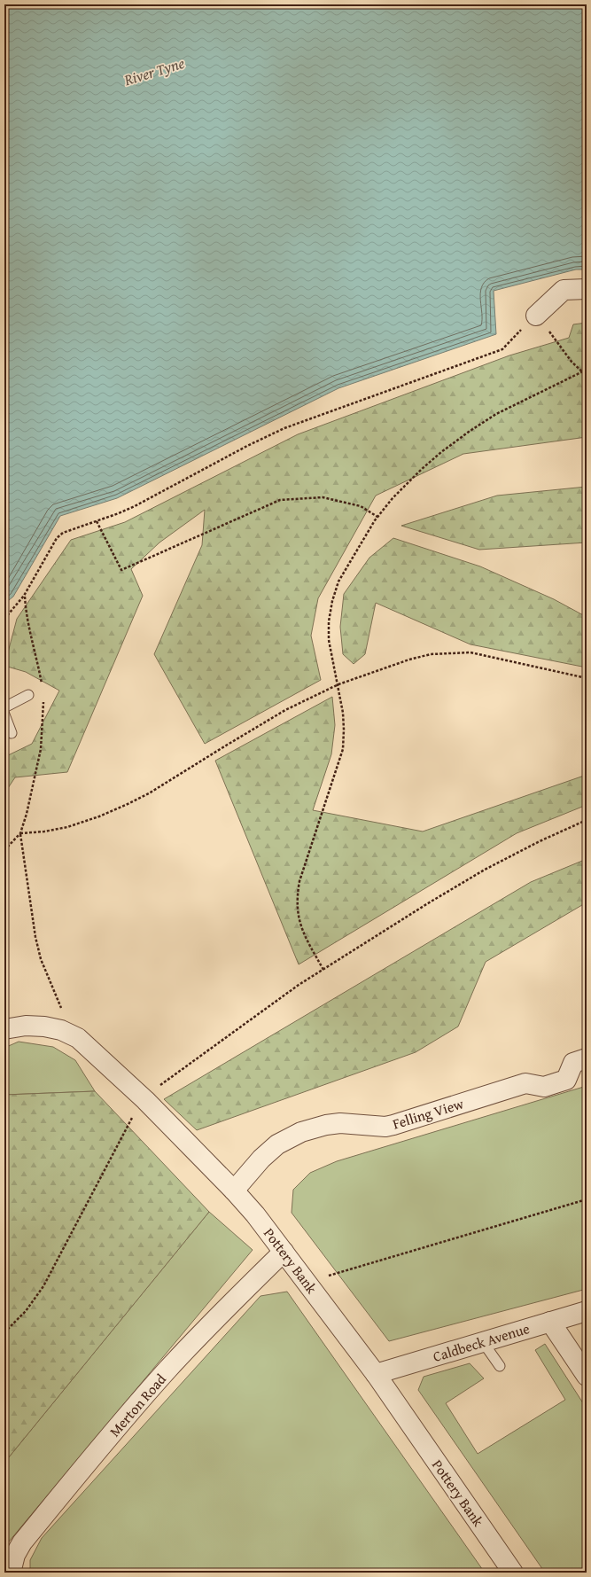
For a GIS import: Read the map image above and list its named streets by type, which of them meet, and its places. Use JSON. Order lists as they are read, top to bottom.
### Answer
{
  "streets": {
    "street": [
      "Felling View",
      "Pottery Bank",
      "Caldbeck Avenue",
      "Merton Road"
    ]
  },
  "crossings": [
    ["Felling View", "Pottery Bank"],
    ["Pottery Bank", "Caldbeck Avenue"],
    ["Pottery Bank", "Merton Road"]
  ],
  "water": ["River Tyne"]
}
